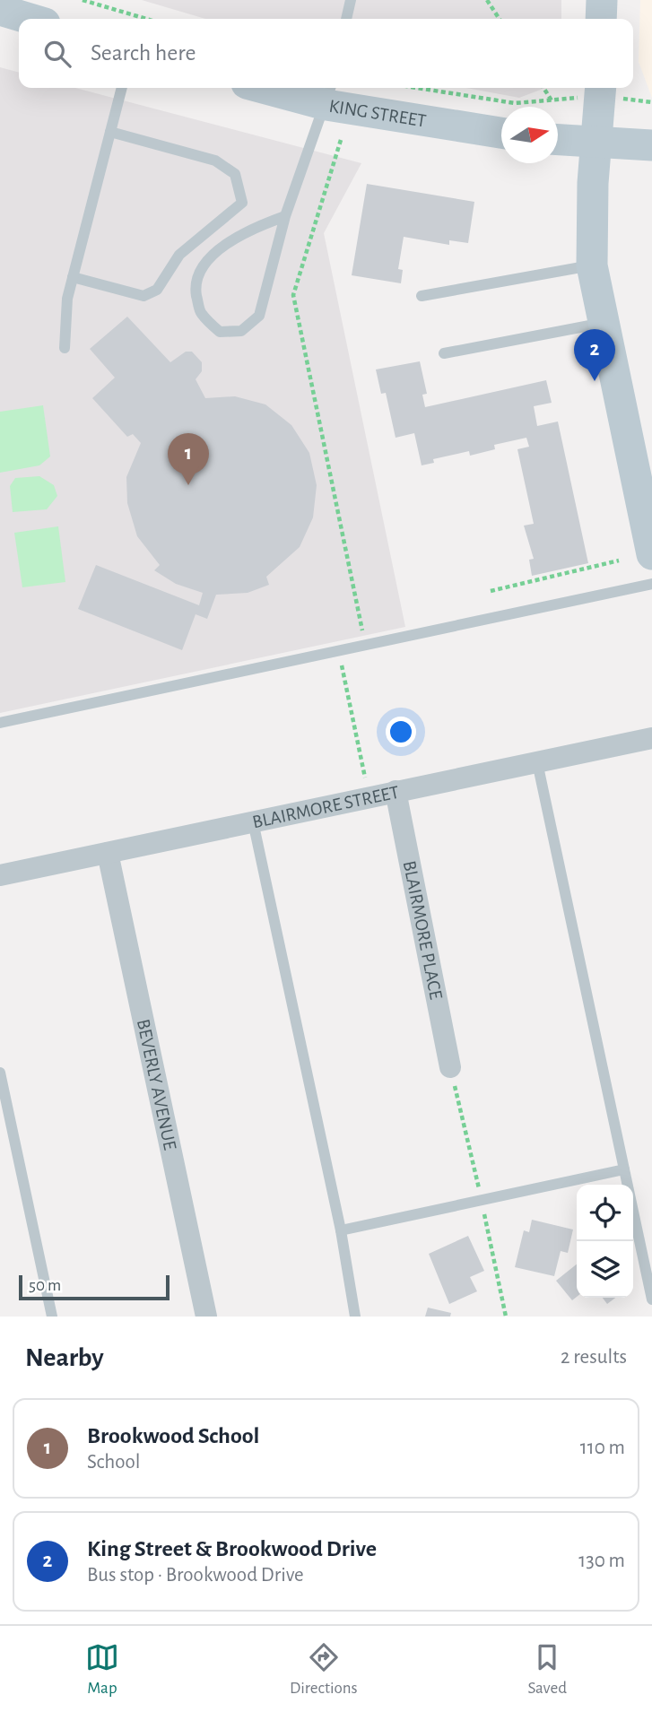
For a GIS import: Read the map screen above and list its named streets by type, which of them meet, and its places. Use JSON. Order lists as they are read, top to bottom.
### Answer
{
  "streets": {
    "street": [
      "KING STREET",
      "BLAIRMORE STREET",
      "BLAIRMORE PLACE",
      "BEVERLY AVENUE"
    ]
  },
  "crossings": [
    ["BLAIRMORE STREET", "BLAIRMORE PLACE"],
    ["BLAIRMORE STREET", "BEVERLY AVENUE"]
  ],
  "scale_bar": "50 m",
  "north": "right",
  "page": {
    "search": "Search here",
    "pins": ["2", "1"],
    "scale": "50 m",
    "heading": ["Nearby", "2 results"],
    "list": [
      {
        "mark": "1",
        "name": "Brookwood School",
        "note": "School",
        "value": "110 m"
      },
      {
        "mark": "2",
        "name": "King Street & Brookwood Drive",
        "note": "Bus stop · Brookwood Drive",
        "value": "130 m"
      }
    ],
    "nav": ["Map", "Directions", "Saved"]
  }
}
